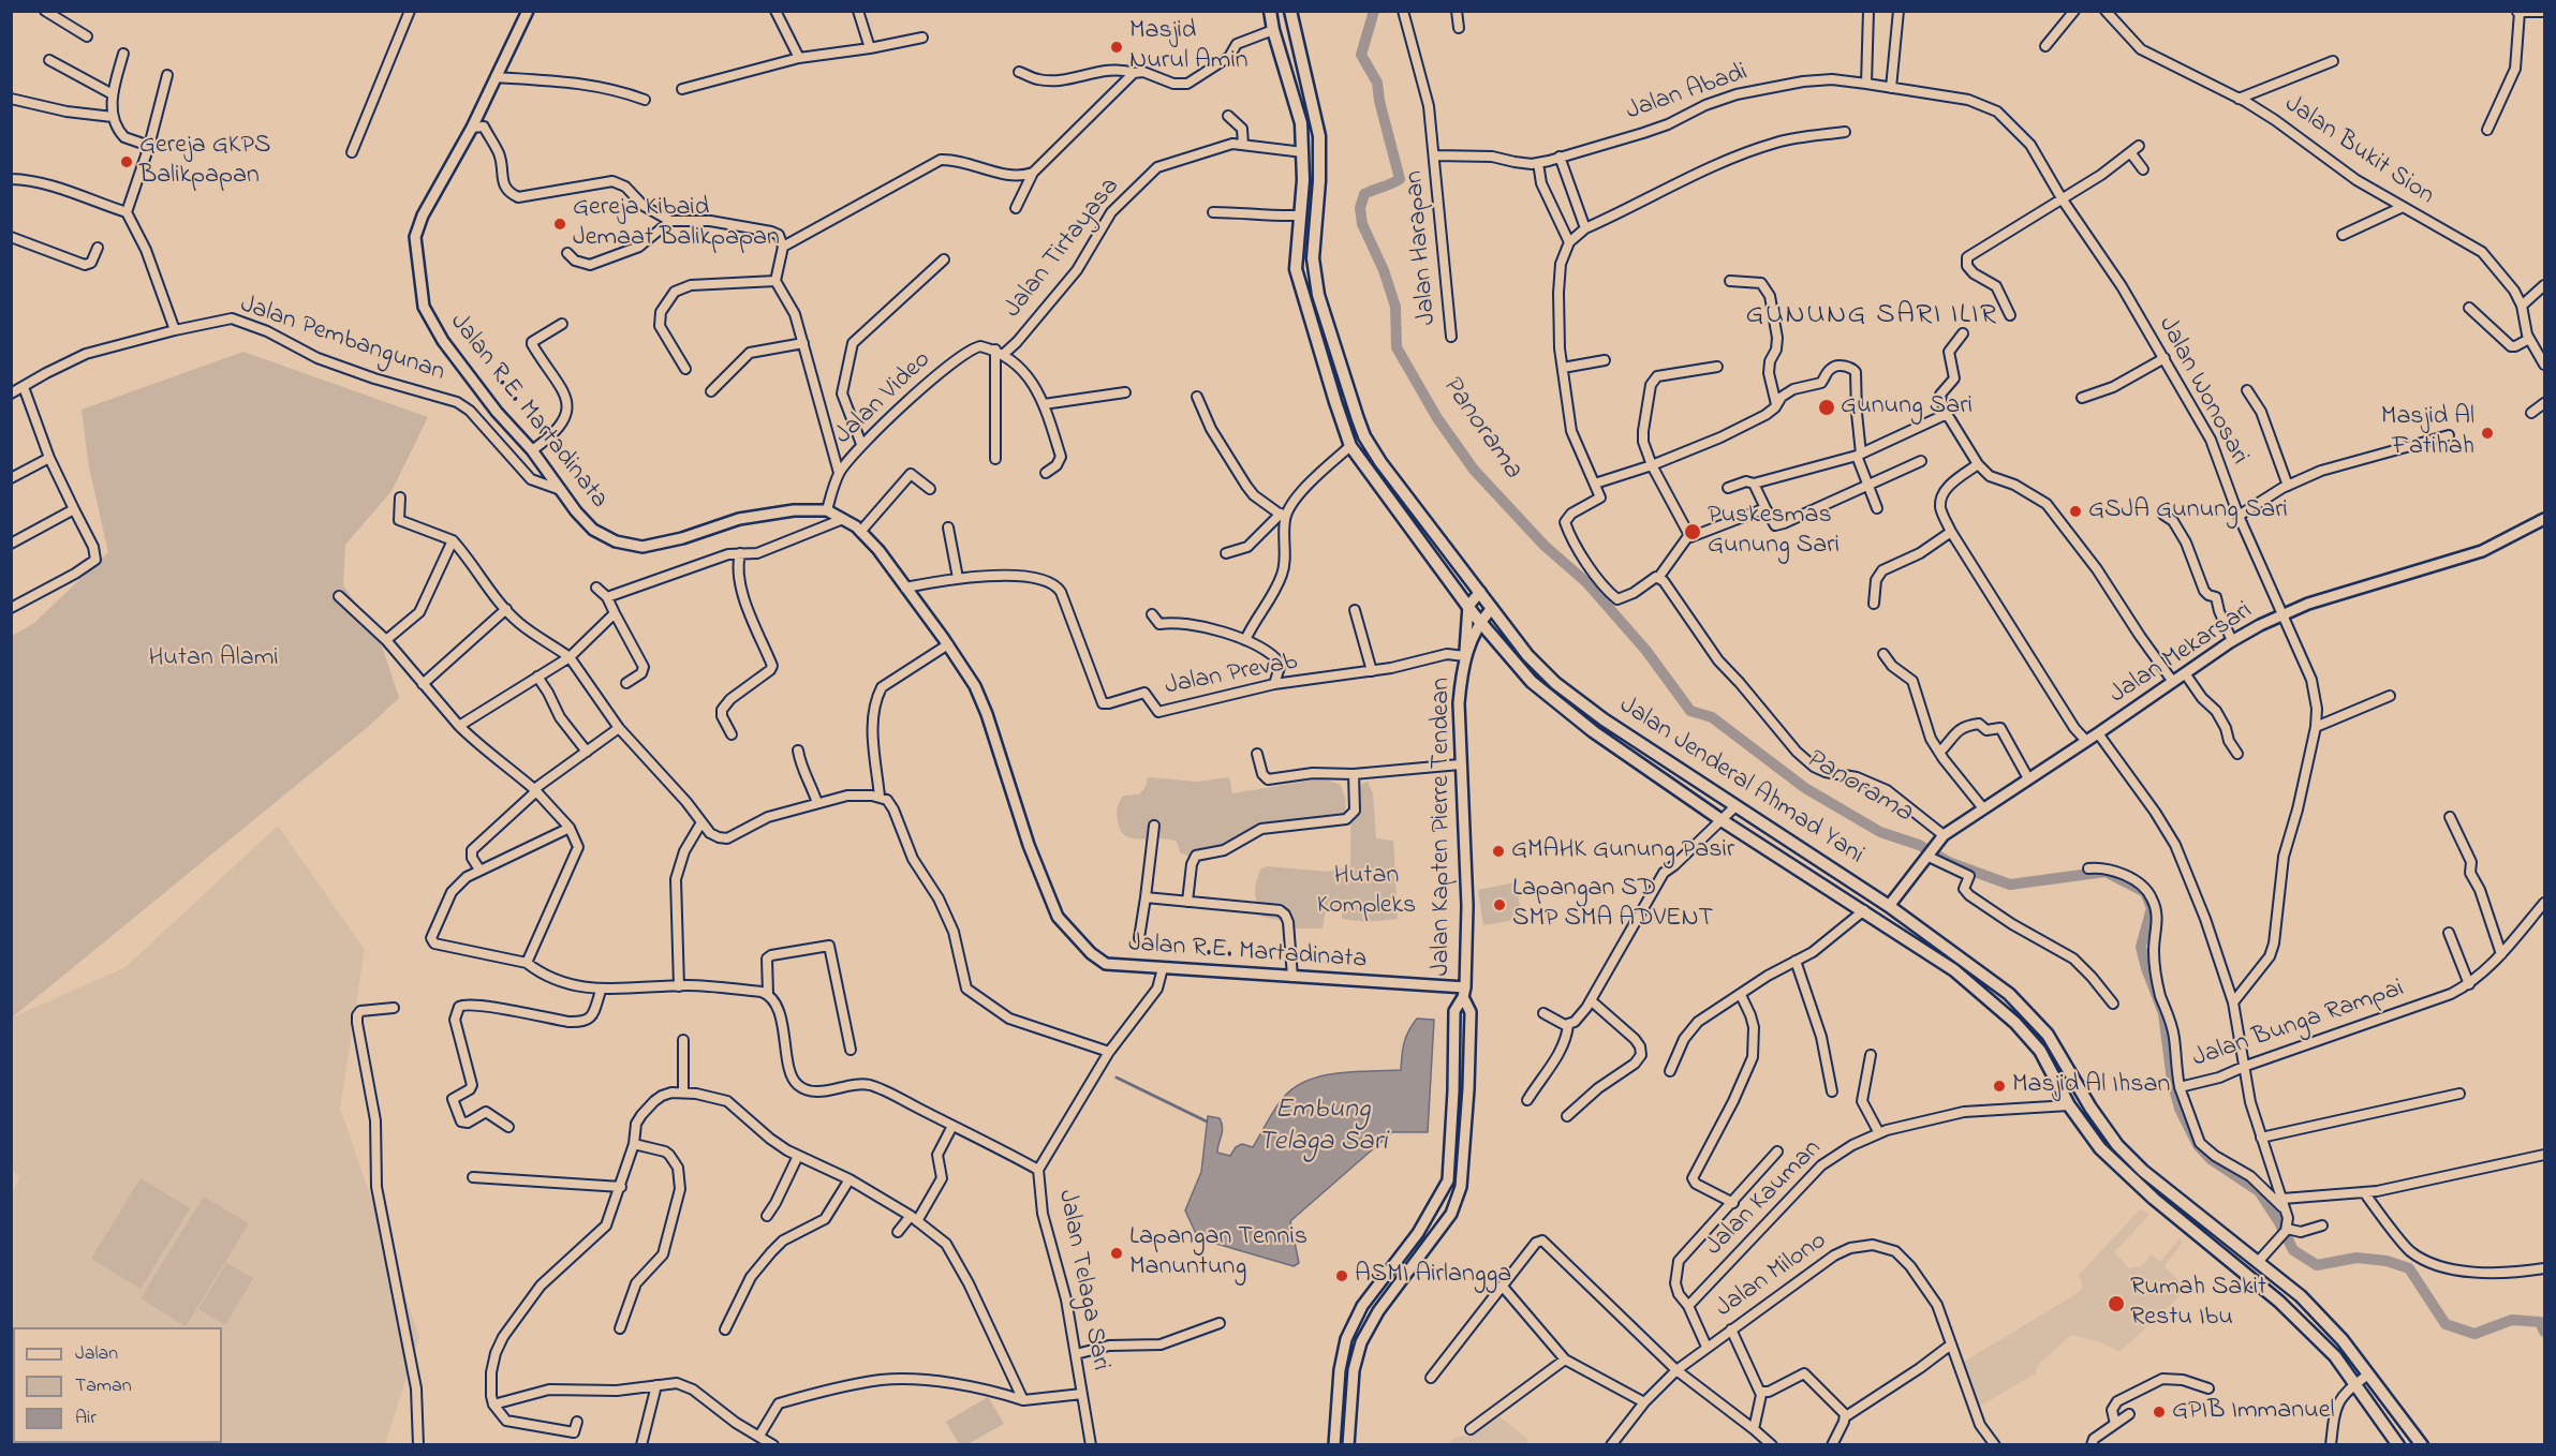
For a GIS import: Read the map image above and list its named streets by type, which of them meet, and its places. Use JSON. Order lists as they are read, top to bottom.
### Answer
{
  "streets": {
    "main road": ["Jalan Jenderal Ahmad Yani"],
    "street": [
      "Jalan Abadi",
      "Jalan Bukit Sion",
      "Jalan Harapan",
      "Jalan Tirtayasa",
      "Jalan Pembangunan",
      "Jalan Wonosari",
      "Jalan Video",
      "Jalan R.E. Martadinata",
      "Jalan Mekarsari",
      "Jalan Prevab",
      "Jalan Kapten Pierre Tendean",
      "Jalan Bunga Rampai",
      "Jalan Kauman",
      "Jalan Milono",
      "Jalan Telaga Sari"
    ]
  },
  "crossings": [
    ["Jalan Abadi", "Jalan Harapan"],
    ["Jalan Abadi", "Jalan Wonosari"],
    ["Jalan Tirtayasa", "Jalan Video"],
    ["Jalan Tirtayasa", "Jalan Jenderal Ahmad Yani"],
    ["Jalan Pembangunan", "Jalan R.E. Martadinata"],
    ["Jalan Wonosari", "Jalan Mekarsari"],
    ["Jalan Video", "Jalan R.E. Martadinata"],
    ["Jalan R.E. Martadinata", "Jalan Prevab"],
    ["Jalan R.E. Martadinata", "Jalan Kapten Pierre Tendean"],
    ["Jalan R.E. Martadinata", "Jalan Telaga Sari"],
    ["Jalan Mekarsari", "Jalan Jenderal Ahmad Yani"],
    ["Jalan Prevab", "Jalan Kapten Pierre Tendean"],
    ["Jalan Jenderal Ahmad Yani", "Jalan Kapten Pierre Tendean"],
    ["Jalan Jenderal Ahmad Yani", "Jalan Kauman"]
  ],
  "districts": ["GUNUNG SARI ILIR"],
  "water": ["Panorama", "Embung Telaga Sari"],
  "parks": ["Hutan Alami", "Hutan Kompleks"],
  "places": [
    "Masjid Nurul Amin",
    "Gereja GKPS Balikpapan",
    "Gereja Kibaid Jemaat Balikpapan",
    "Gunung Sari",
    "Masjid Al Fatihah",
    "GSJA Gunung Sari",
    "Puskesmas Gunung Sari",
    "GMAHK Gunung Pasir",
    "Lapangan SD SMP SMA ADVENT",
    "Masjid Al Ihsan",
    "Lapangan Tennis Manuntung",
    "ASMI Airlangga",
    "Rumah Sakit Restu Ibu",
    "GPIB Immanuel"
  ],
  "legend": ["Jalan", "Taman", "Air"]
}
